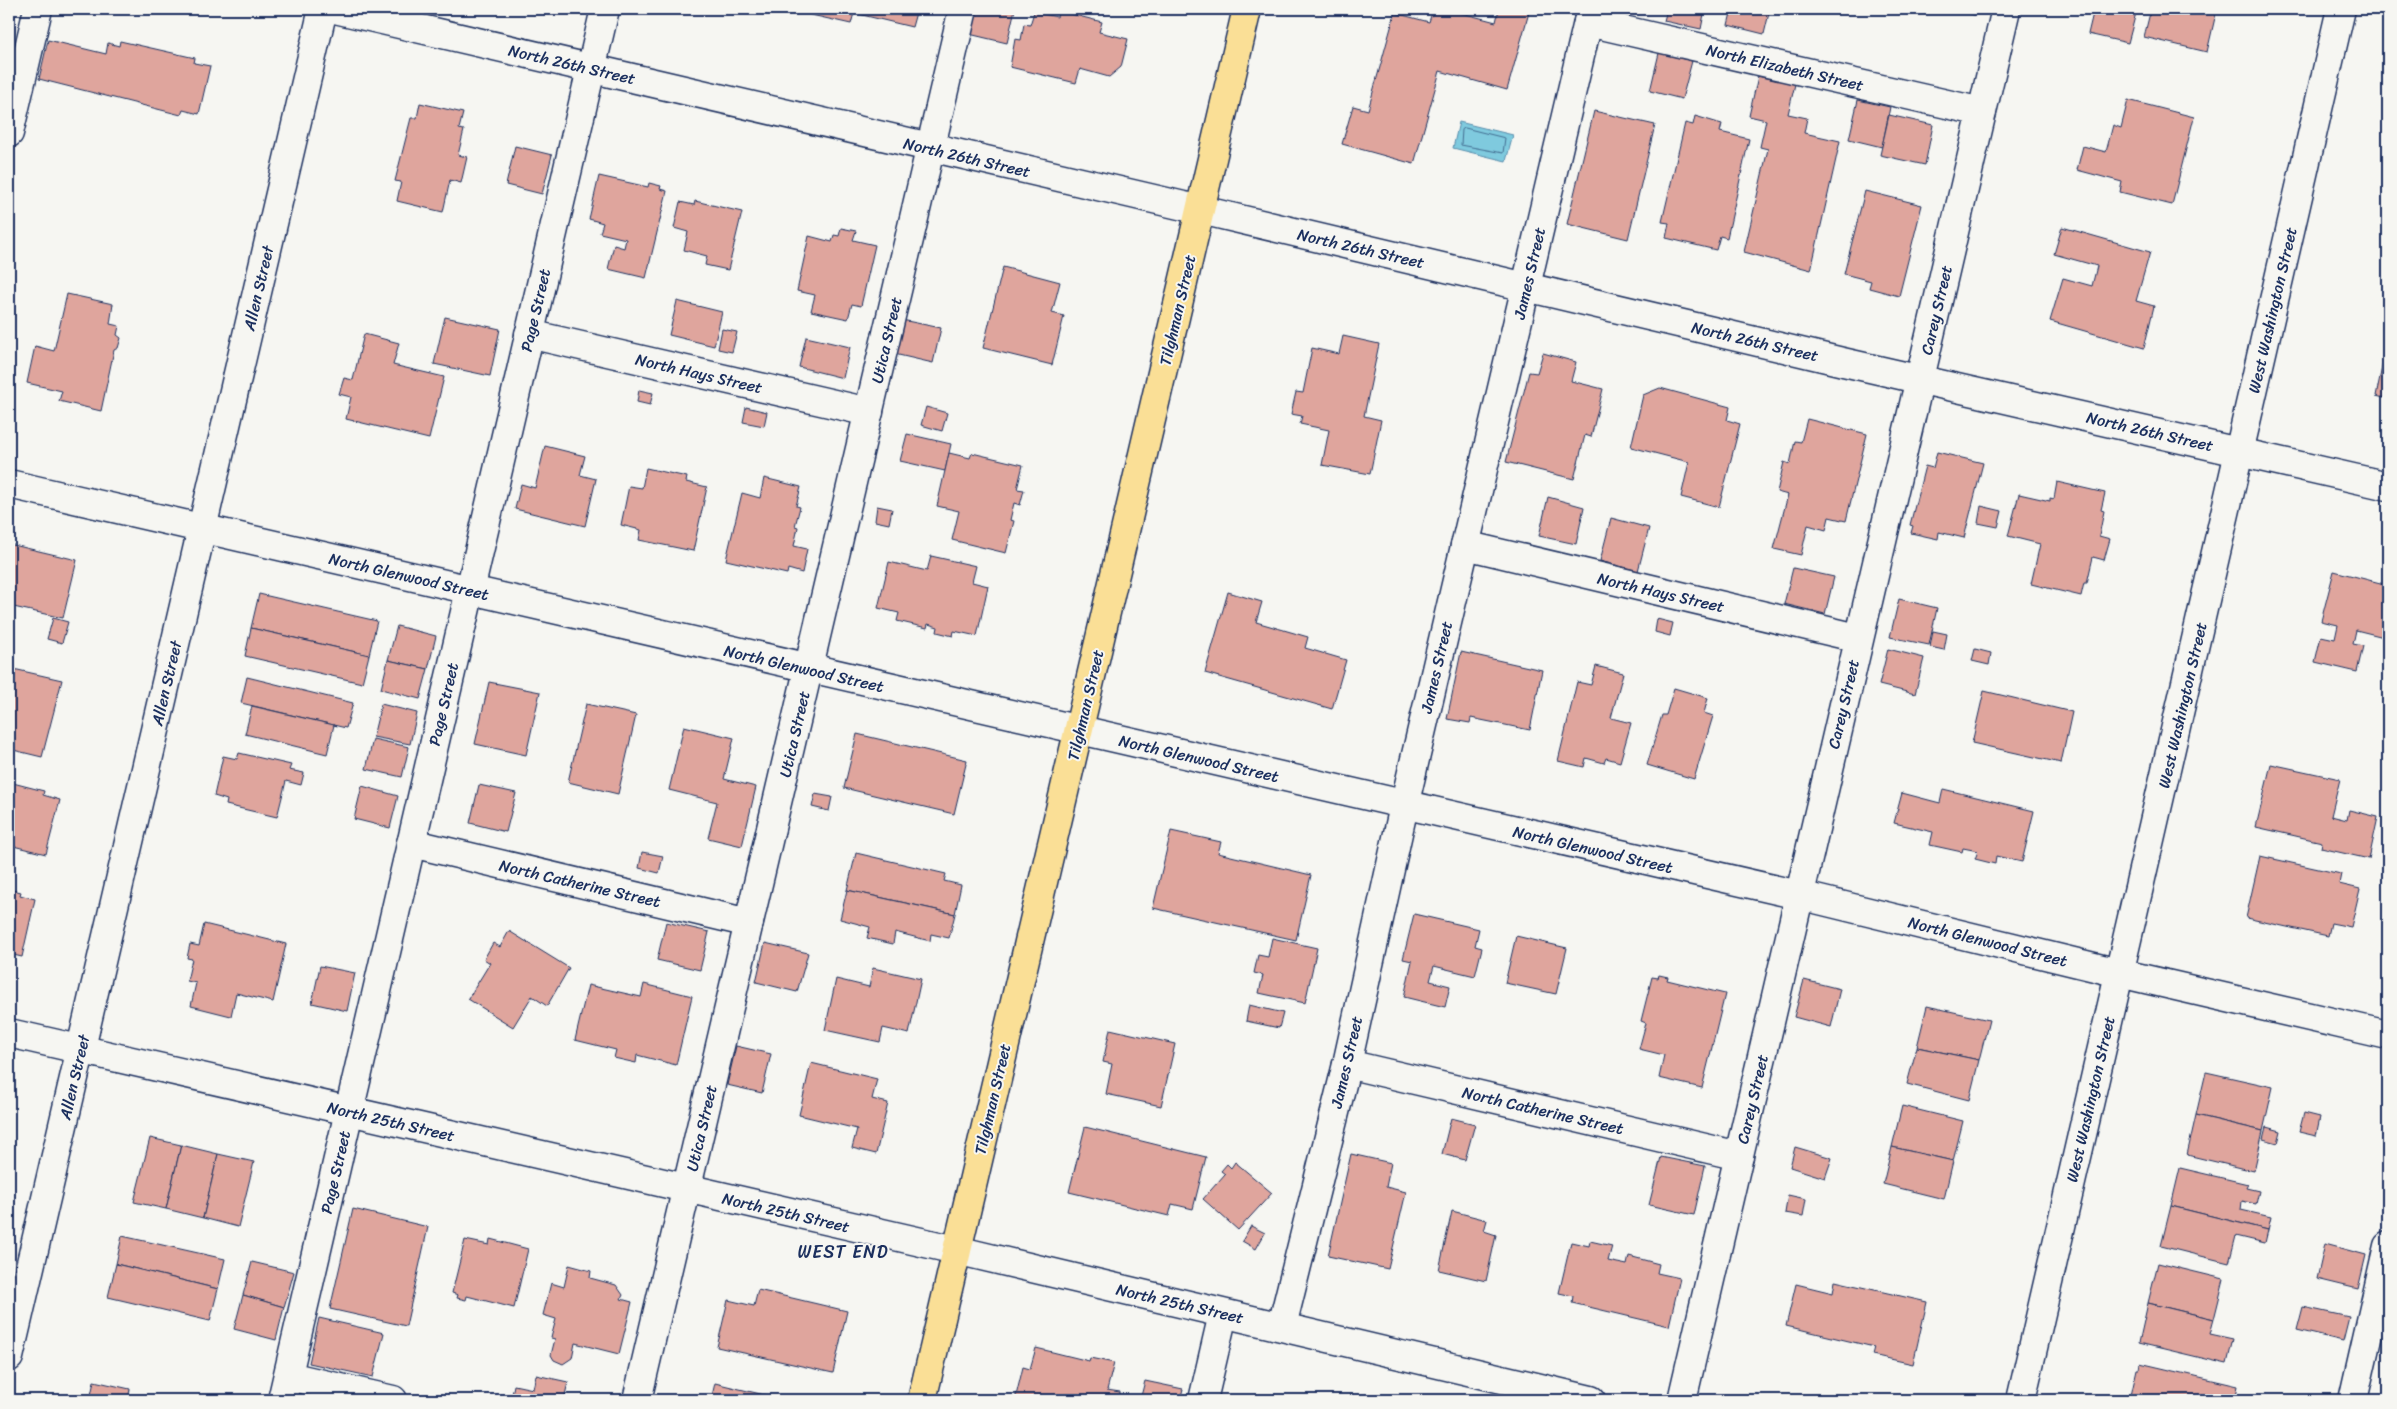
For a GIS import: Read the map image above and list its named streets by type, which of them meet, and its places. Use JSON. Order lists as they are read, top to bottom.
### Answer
{
  "streets": {
    "main road": ["Tilghman Street"],
    "street": [
      "North 26th Street",
      "North Elizabeth Street",
      "James Street",
      "Allen Street",
      "Page Street",
      "Carey Street",
      "West Washington Street",
      "Utica Street",
      "North Hays Street",
      "North Glenwood Street",
      "North Catherine Street",
      "North 25th Street"
    ]
  },
  "crossings": [
    ["North 26th Street", "James Street"],
    ["North 26th Street", "Page Street"],
    ["North 26th Street", "Tilghman Street"],
    ["North 26th Street", "Carey Street"],
    ["North 26th Street", "West Washington Street"],
    ["North 26th Street", "Utica Street"],
    ["North Elizabeth Street", "James Street"],
    ["North Elizabeth Street", "Carey Street"],
    ["James Street", "North Hays Street"],
    ["James Street", "North Glenwood Street"],
    ["James Street", "North Catherine Street"],
    ["James Street", "North 25th Street"],
    ["Allen Street", "North Glenwood Street"],
    ["Allen Street", "North 25th Street"],
    ["Page Street", "North Hays Street"],
    ["Page Street", "North Glenwood Street"],
    ["Page Street", "North Catherine Street"],
    ["Page Street", "North 25th Street"],
    ["Tilghman Street", "North Glenwood Street"],
    ["Tilghman Street", "North 25th Street"],
    ["Carey Street", "North Hays Street"],
    ["Carey Street", "North Glenwood Street"],
    ["Carey Street", "North Catherine Street"],
    ["West Washington Street", "North Glenwood Street"],
    ["Utica Street", "North Hays Street"],
    ["Utica Street", "North Glenwood Street"],
    ["Utica Street", "North Catherine Street"],
    ["Utica Street", "North 25th Street"]
  ],
  "districts": ["WEST END"]
}
